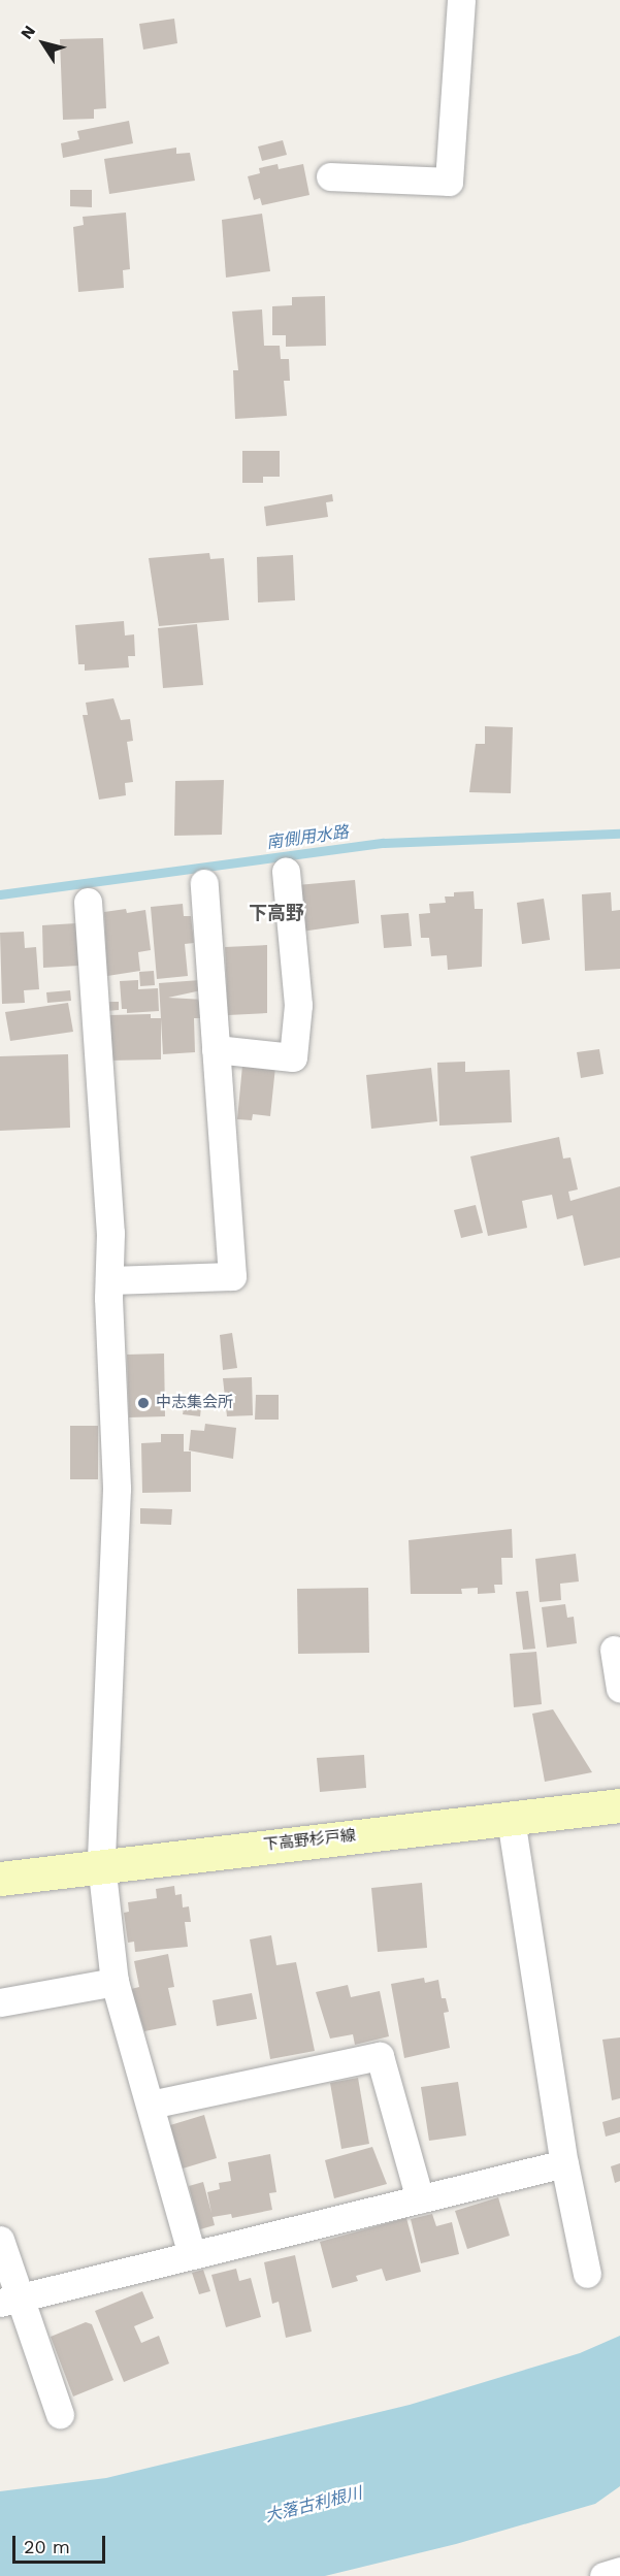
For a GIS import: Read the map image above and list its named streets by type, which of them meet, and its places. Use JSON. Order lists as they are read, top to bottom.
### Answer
{
  "streets": {
    "main road": ["下高野杉戸線"]
  },
  "districts": ["下高野"],
  "water": ["南側用水路", "大落古利根川"],
  "places": ["中志集会所"],
  "scale_bar": "20 m",
  "north": "top left"
}
